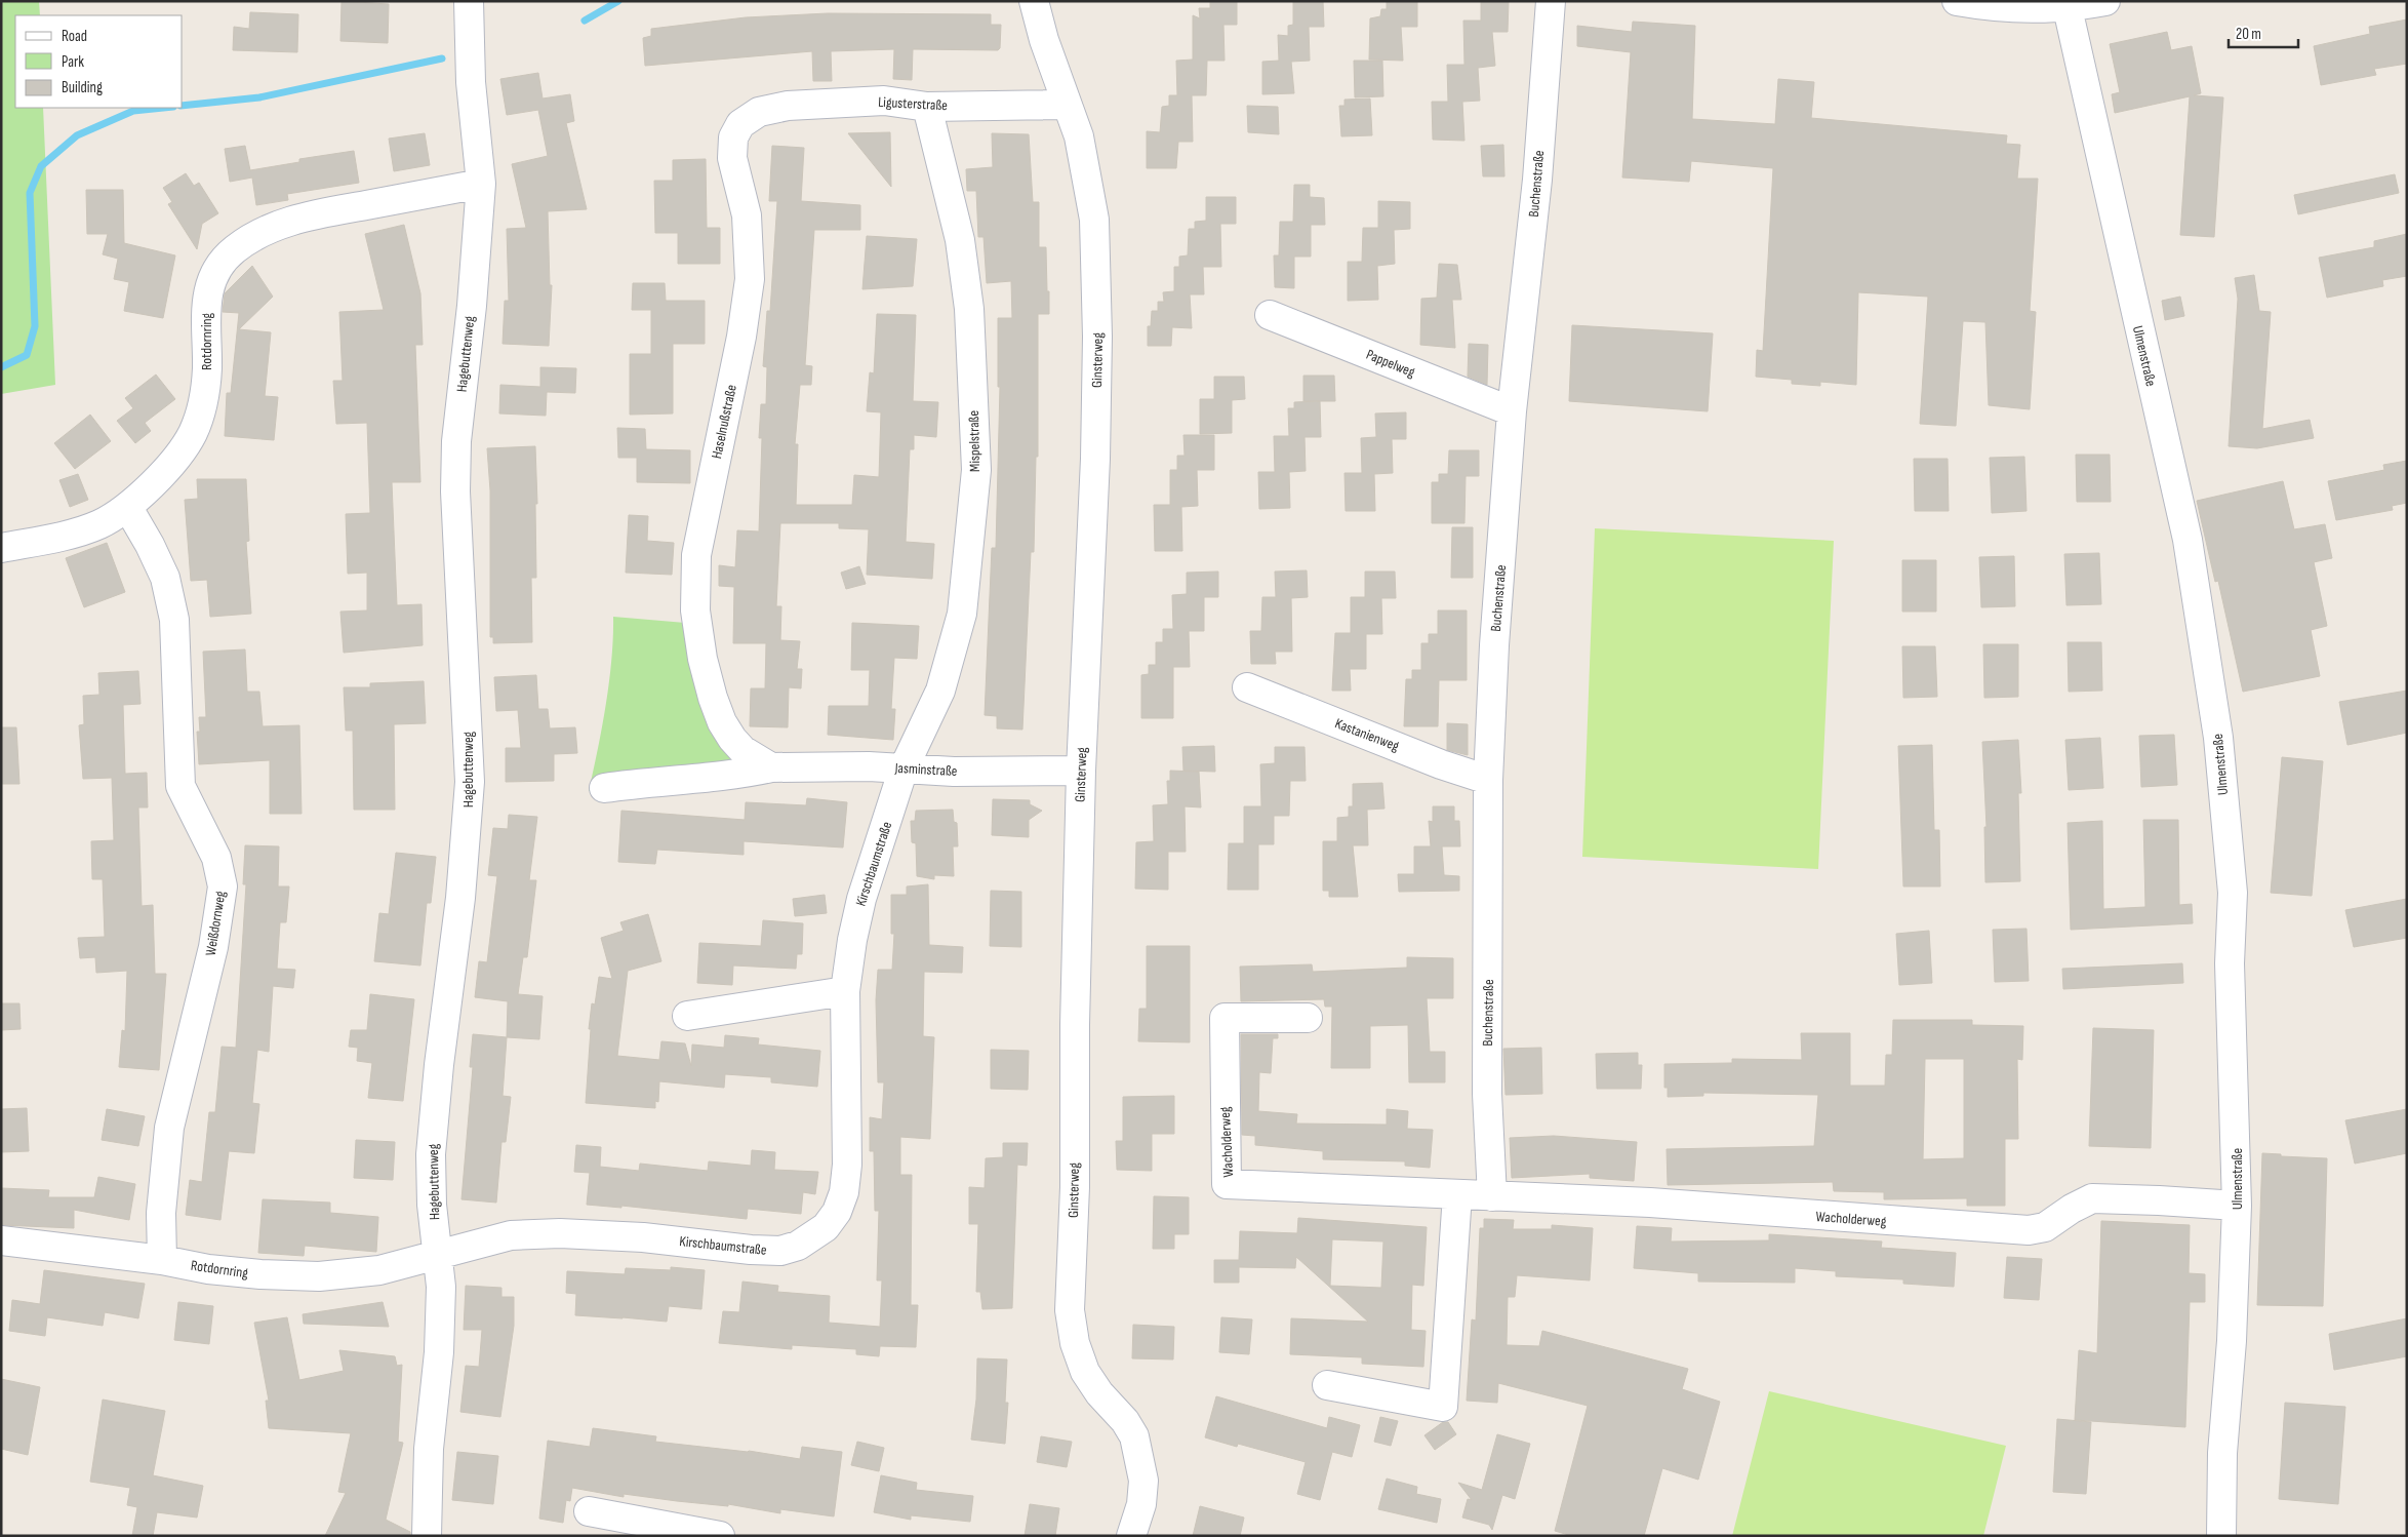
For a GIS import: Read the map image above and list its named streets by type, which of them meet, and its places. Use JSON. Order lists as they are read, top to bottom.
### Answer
{
  "streets": {
    "street": [
      "Ligusterstraße",
      "Buchenstraße",
      "Rotdornring",
      "Hagebuttenweg",
      "Ulmenstraße",
      "Ginsterweg",
      "Pappelweg",
      "Haselnußstraße",
      "Mispelstraße",
      "Kastanienweg",
      "Jasminstraße",
      "Kirschbaumstraße",
      "Weißdornweg",
      "Wacholderweg"
    ]
  },
  "crossings": [
    ["Ligusterstraße", "Ginsterweg"],
    ["Ligusterstraße", "Haselnußstraße"],
    ["Ligusterstraße", "Mispelstraße"],
    ["Buchenstraße", "Pappelweg"],
    ["Buchenstraße", "Kastanienweg"],
    ["Buchenstraße", "Wacholderweg"],
    ["Rotdornring", "Hagebuttenweg"],
    ["Rotdornring", "Kirschbaumstraße"],
    ["Rotdornring", "Weißdornweg"],
    ["Hagebuttenweg", "Kirschbaumstraße"],
    ["Ulmenstraße", "Wacholderweg"],
    ["Ginsterweg", "Jasminstraße"],
    ["Haselnußstraße", "Jasminstraße"],
    ["Mispelstraße", "Jasminstraße"],
    ["Mispelstraße", "Kirschbaumstraße"],
    ["Jasminstraße", "Kirschbaumstraße"]
  ],
  "legend": ["Road", "Park", "Building"],
  "scale_bar": "20 m"
}
